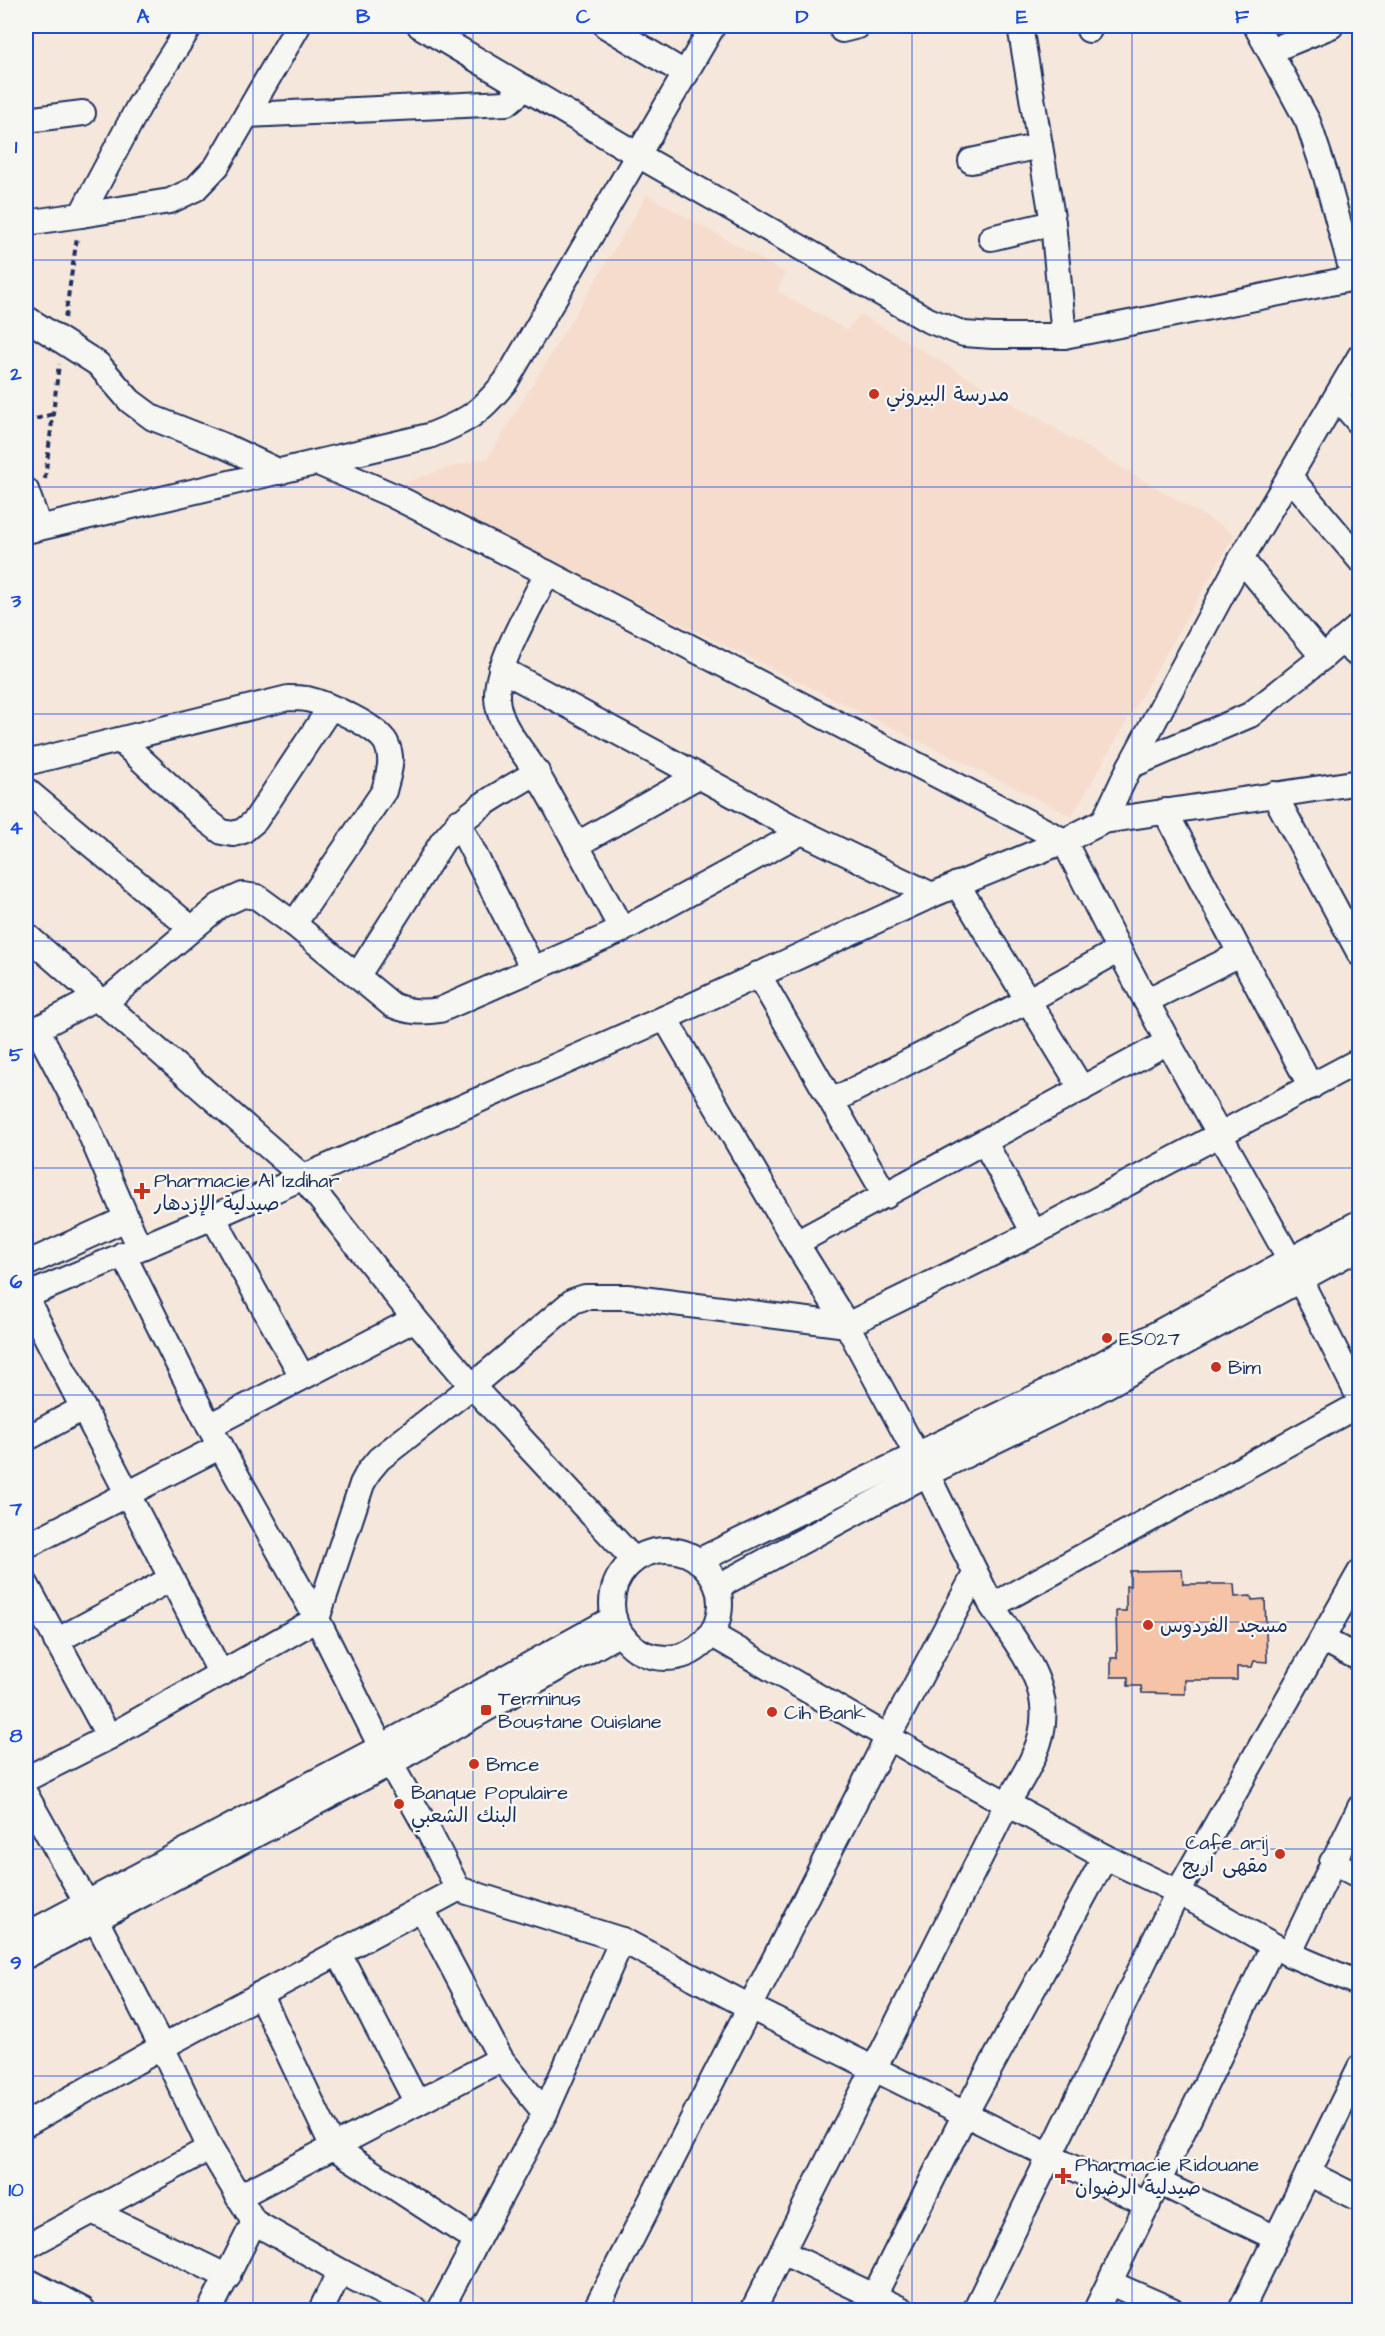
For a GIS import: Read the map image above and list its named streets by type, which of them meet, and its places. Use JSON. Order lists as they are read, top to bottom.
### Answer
{
  "places": {
    "other": [
      "مدرسة البيروني",
      "ES027",
      "Bim",
      "مسجد الفردوس",
      "Cih Bank",
      "Bmce",
      "Banque Populaire البنك الشعبي",
      "Cafe arij مقهى اريج"
    ],
    "health": ["Pharmacie Al Izdihar صيدلية الإزدهار", "Pharmacie Ridouane صيدلية الرضوان"],
    "transit": ["Terminus Boustane Ouislane"]
  },
  "grid": {
    "columns": [
      "A",
      "B",
      "C",
      "D",
      "E",
      "F"
    ],
    "rows": [
      "1",
      "2",
      "3",
      "4",
      "5",
      "6",
      "7",
      "8",
      "9",
      "10"
    ]
  }
}
